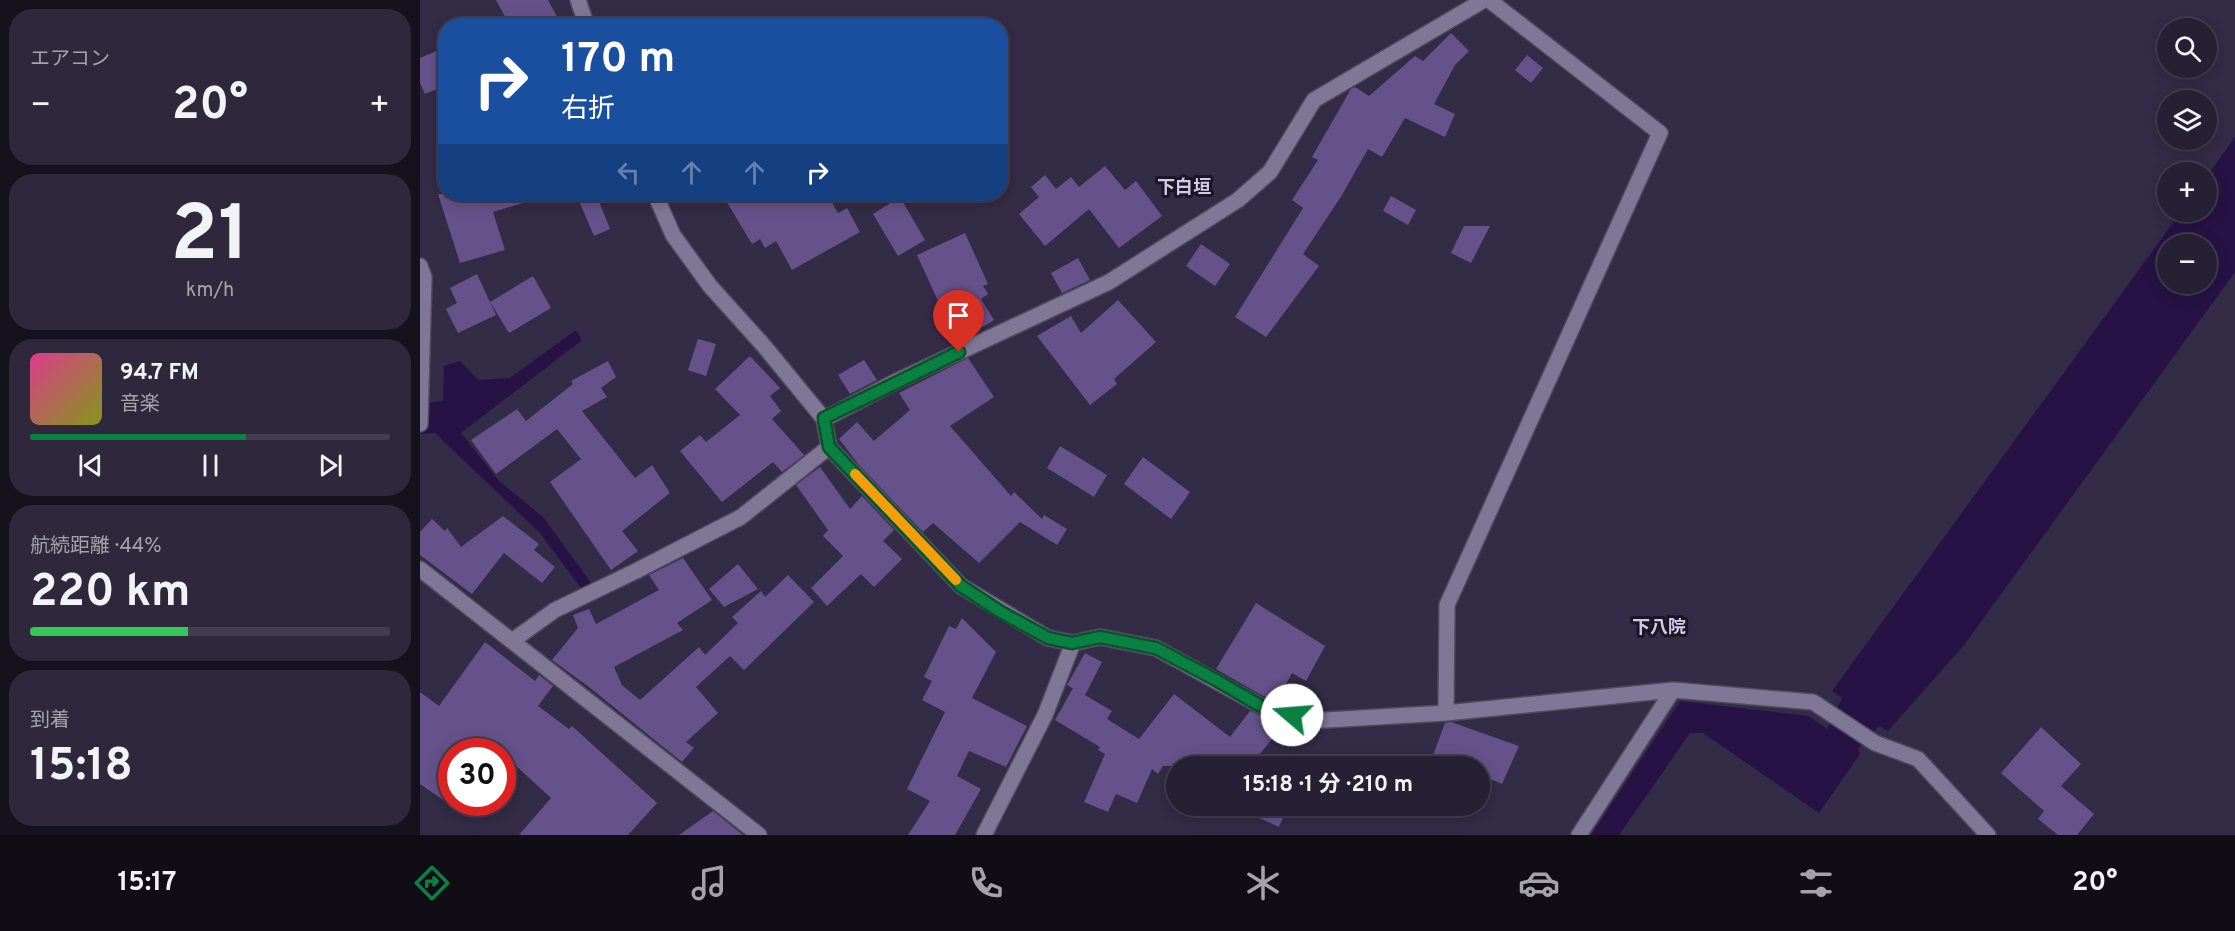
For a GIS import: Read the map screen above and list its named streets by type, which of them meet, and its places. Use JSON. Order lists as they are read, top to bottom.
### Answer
{
  "districts": ["下白垣", "下八院"],
  "page": {
    "tile": [
      "エアコン",
      ["21", "km/h"],
      ["航続距離 · 44%", "220 km"],
      ["到着", "15:18"]
    ],
    "map_buttons": ["+", "−"],
    "turn": ["170 m", "右折"],
    "heat": ["−", "20°", "+"],
    "song": ["94.7 FM", "音楽"],
    "limit": "30",
    "trip": "15:18 · 1 分 · 210 m",
    "tabs": ["15:17", "20°"]
  }
}
